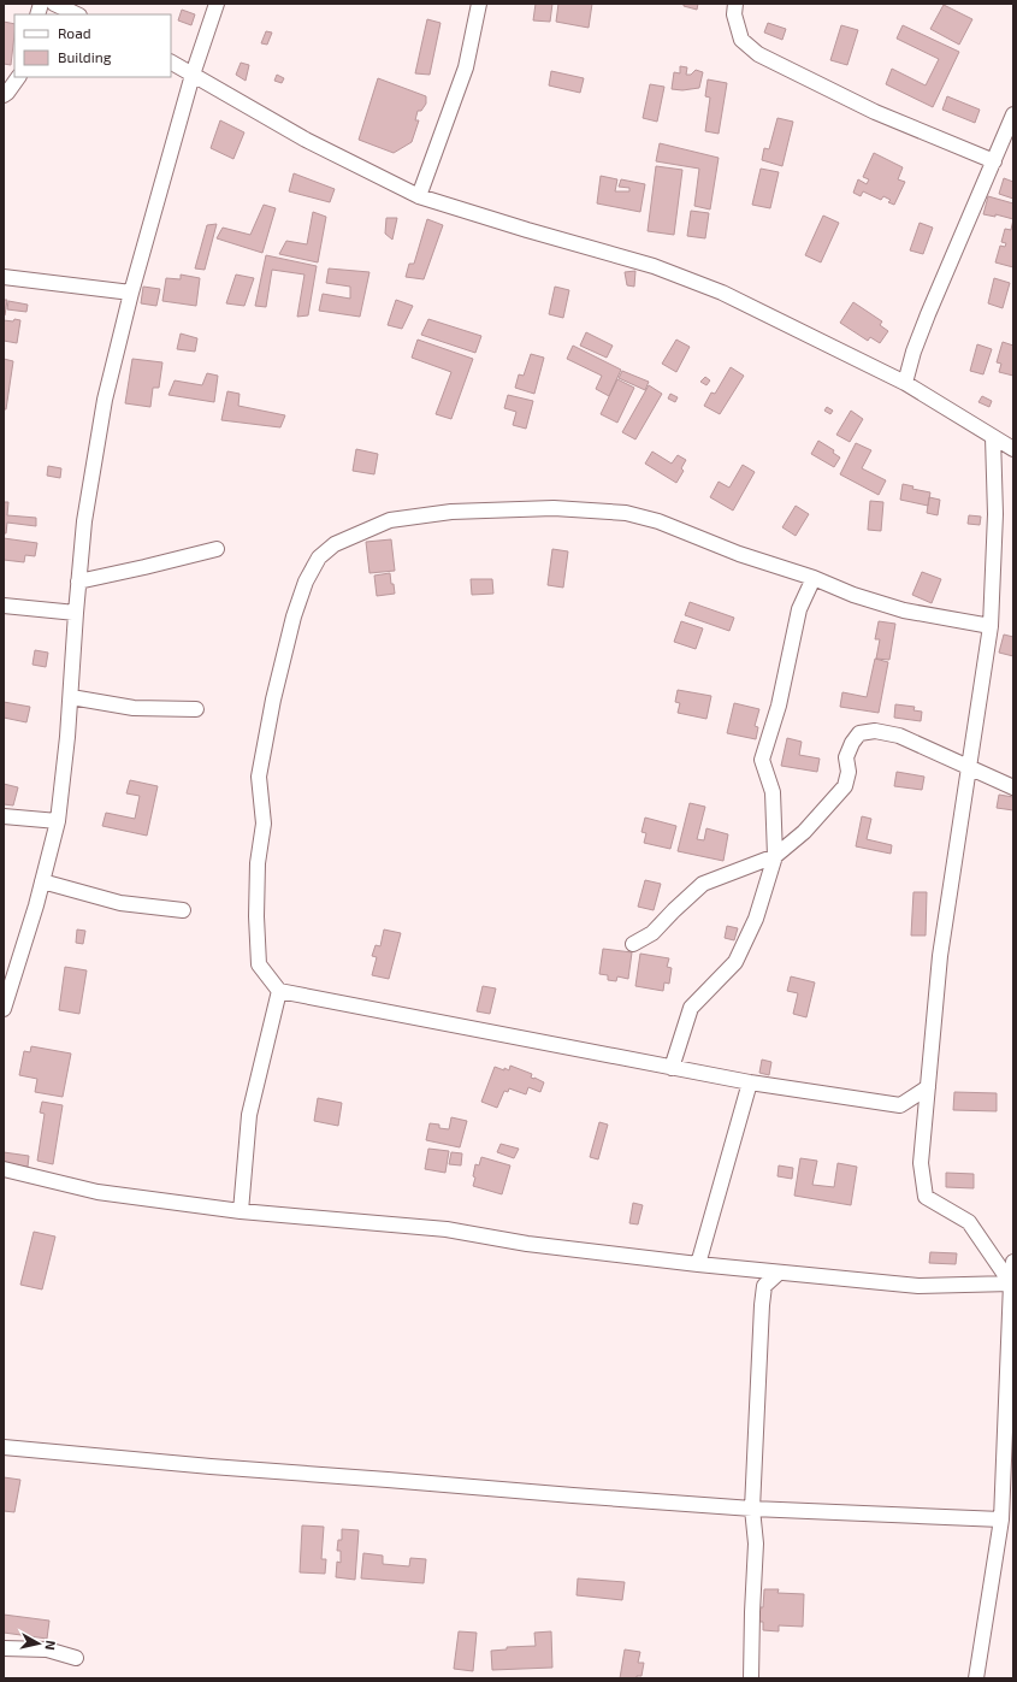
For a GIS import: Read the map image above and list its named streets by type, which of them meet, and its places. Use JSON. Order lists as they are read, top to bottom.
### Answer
{
  "legend": ["Road", "Building"],
  "north": "right"
}
